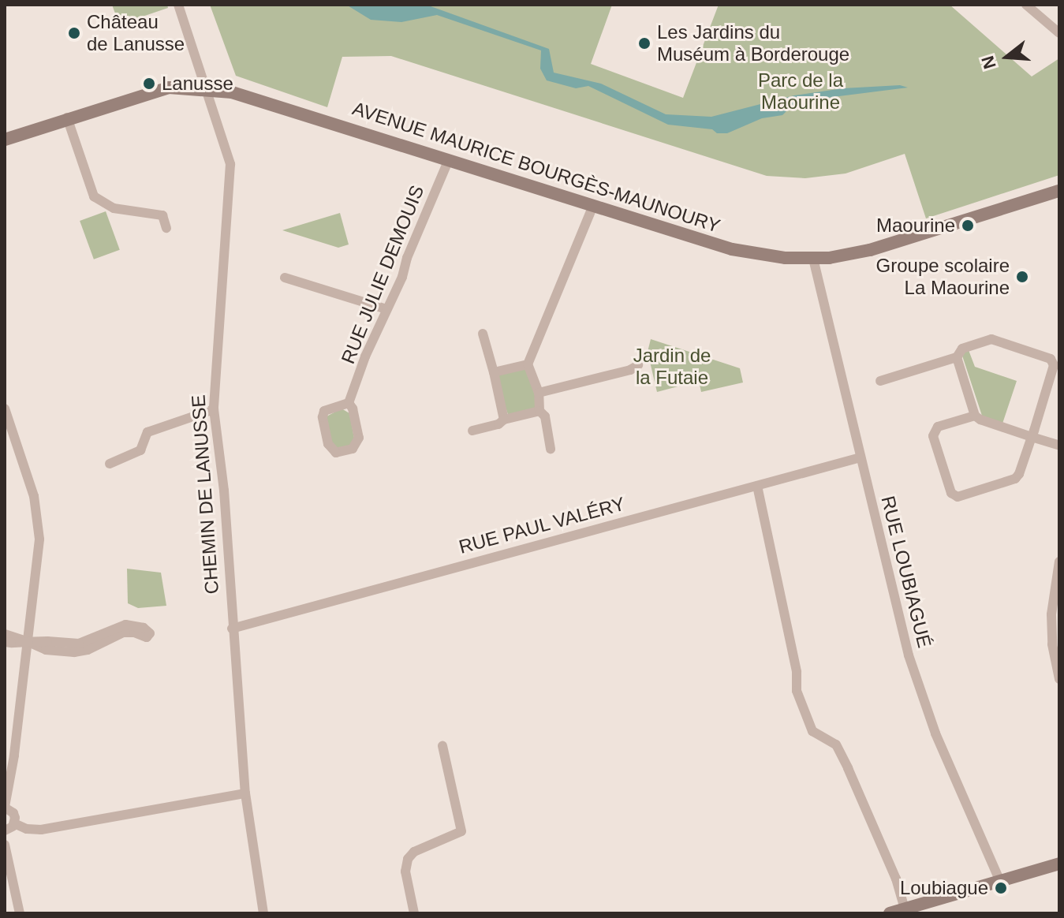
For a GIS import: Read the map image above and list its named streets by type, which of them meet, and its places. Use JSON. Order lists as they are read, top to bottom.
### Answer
{
  "streets": {
    "street": [
      "AVENUE MAURICE BOURGÈS-MAUNOURY",
      "RUE JULIE DEMOUIS",
      "CHEMIN DE LANUSSE",
      "RUE PAUL VALÉRY",
      "RUE LOUBIAGUÉ"
    ]
  },
  "crossings": [
    ["AVENUE MAURICE BOURGÈS-MAUNOURY", "RUE JULIE DEMOUIS"],
    ["AVENUE MAURICE BOURGÈS-MAUNOURY", "CHEMIN DE LANUSSE"],
    ["AVENUE MAURICE BOURGÈS-MAUNOURY", "RUE LOUBIAGUÉ"],
    ["CHEMIN DE LANUSSE", "RUE PAUL VALÉRY"],
    ["RUE PAUL VALÉRY", "RUE LOUBIAGUÉ"]
  ],
  "parks": ["Parc de la Maourine", "Jardin de la Futaie"],
  "places": [
    "Château de Lanusse",
    "Les Jardins du Muséum à Borderouge",
    "Lanusse",
    "Maourine",
    "Groupe scolaire La Maourine",
    "Loubiague"
  ],
  "north": "left"
}
